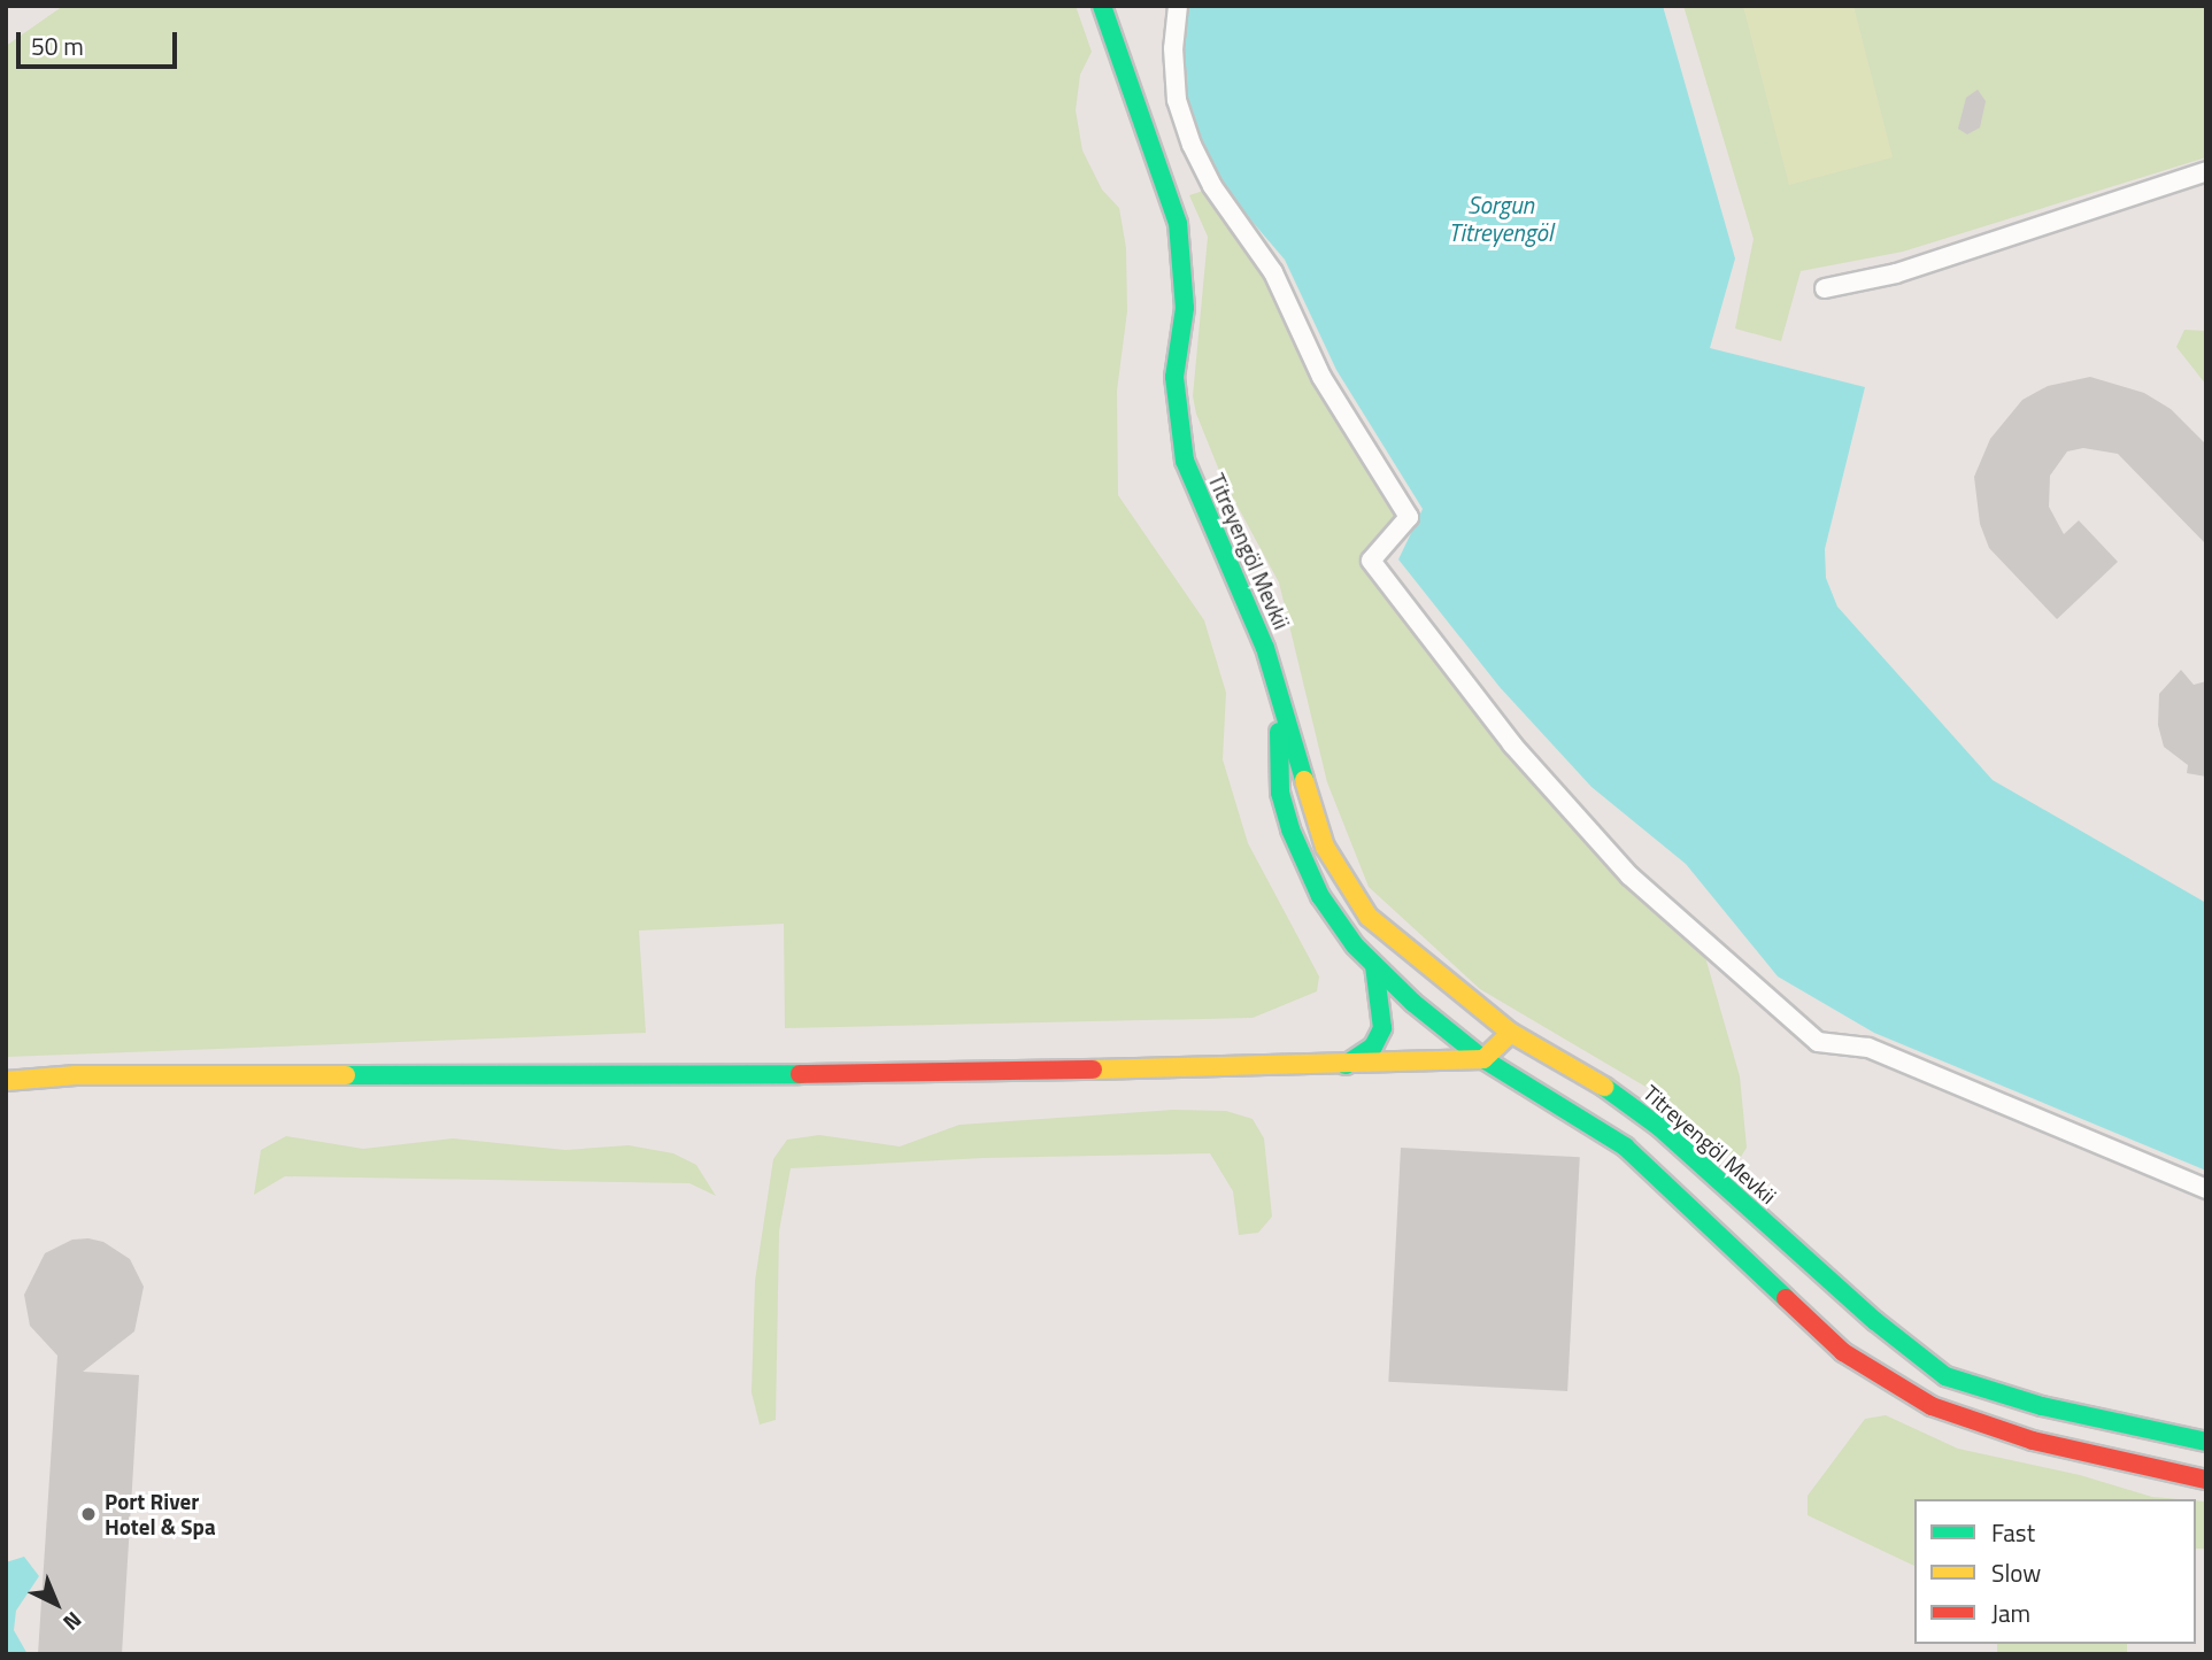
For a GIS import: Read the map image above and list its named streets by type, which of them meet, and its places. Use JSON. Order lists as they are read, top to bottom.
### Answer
{
  "streets": {
    "street": ["Titreyengöl Mevkii"]
  },
  "water": ["Sorgun Titreyengöl"],
  "places": ["Port River Hotel & Spa"],
  "legend": ["Fast", "Slow", "Jam"],
  "scale_bar": "50 m",
  "north": "bottom right"
}
